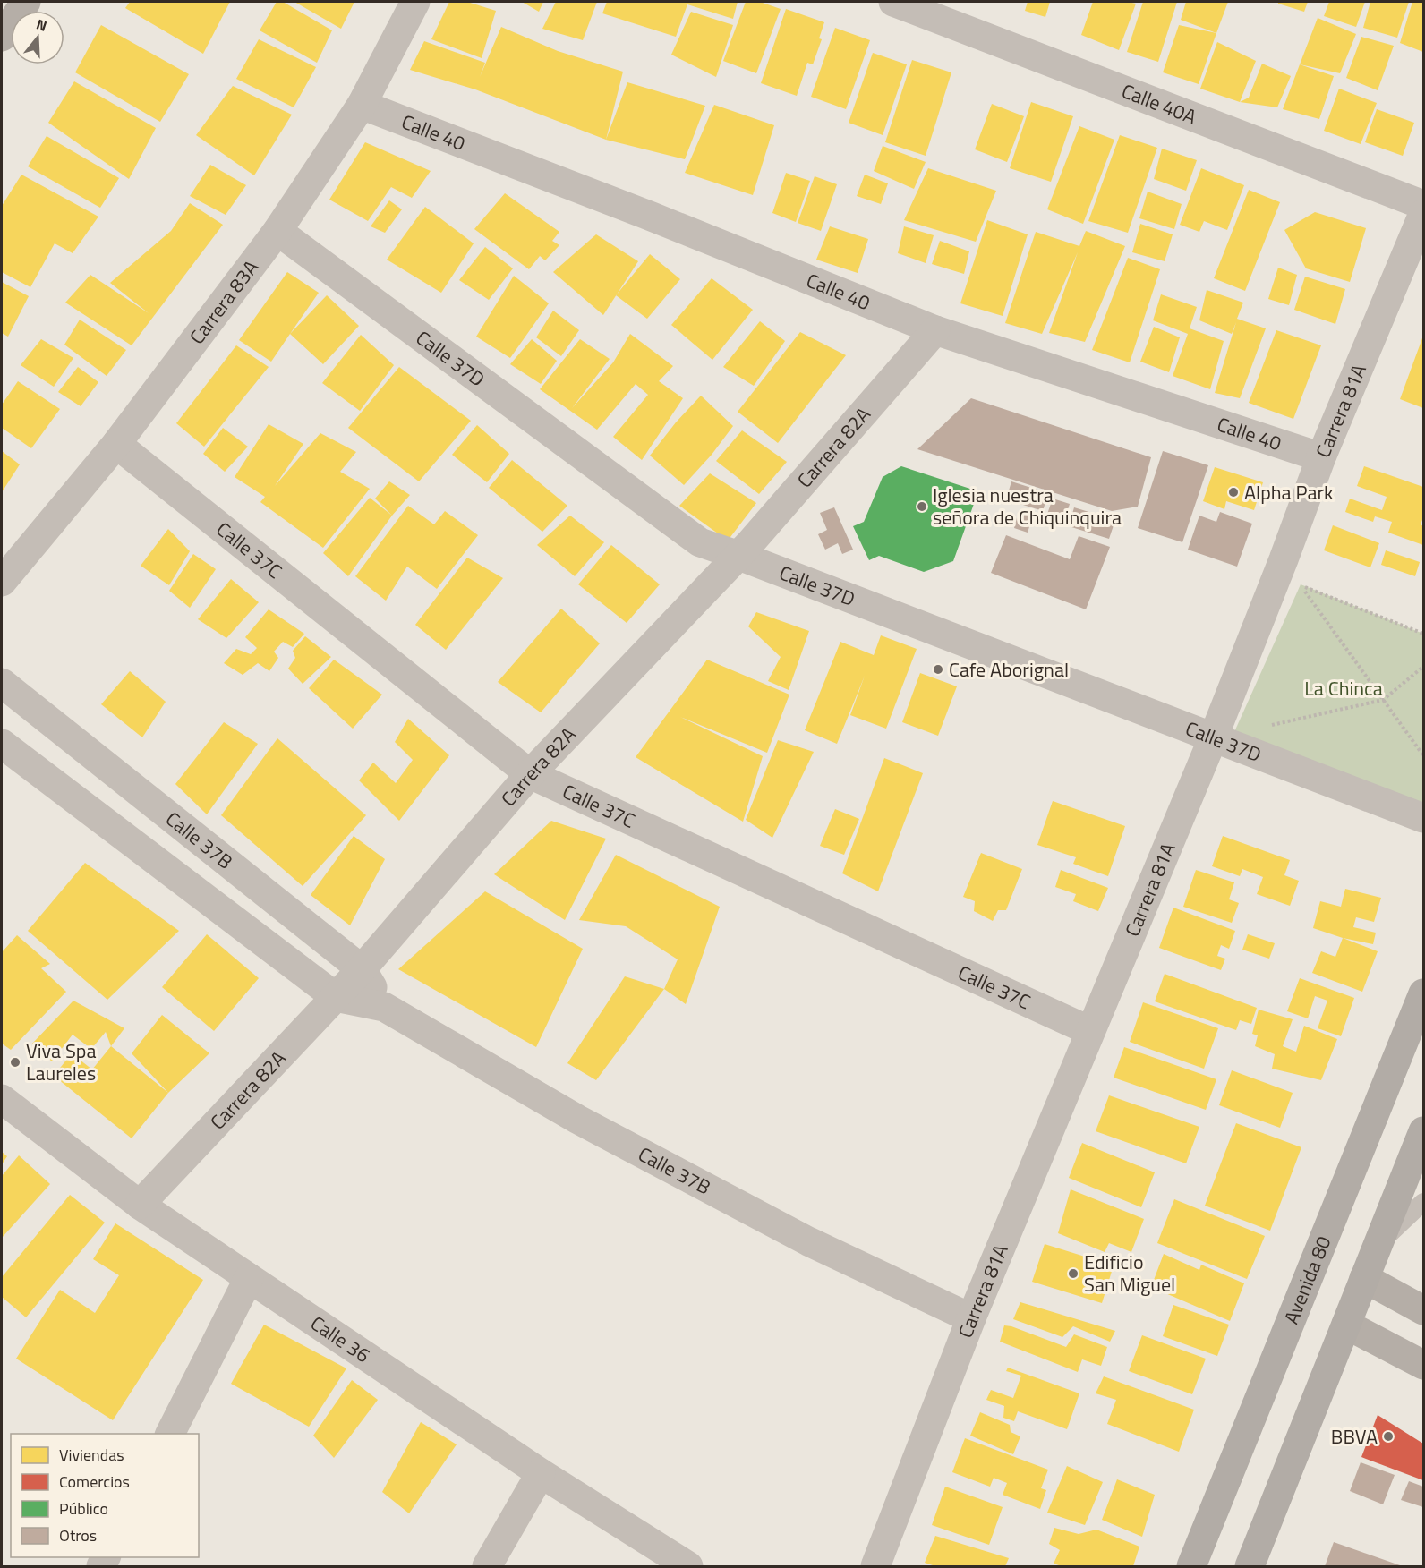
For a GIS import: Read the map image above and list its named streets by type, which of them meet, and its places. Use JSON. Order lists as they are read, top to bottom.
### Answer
{
  "streets": {
    "main road": ["Avenida 80"],
    "street": [
      "Calle 40A",
      "Calle 40",
      "Carrera 83A",
      "Calle 37D",
      "Carrera 81A",
      "Carrera 82A",
      "Calle 37C",
      "Calle 37B",
      "Calle 36"
    ]
  },
  "crossings": [
    ["Calle 40", "Carrera 83A"],
    ["Calle 40", "Carrera 81A"],
    ["Calle 40", "Carrera 82A"],
    ["Carrera 83A", "Calle 37D"],
    ["Carrera 83A", "Calle 37C"],
    ["Calle 37D", "Carrera 81A"],
    ["Calle 37D", "Carrera 82A"],
    ["Carrera 81A", "Calle 37C"],
    ["Carrera 81A", "Calle 37B"],
    ["Carrera 82A", "Calle 37C"],
    ["Carrera 82A", "Calle 37B"],
    ["Carrera 82A", "Calle 36"]
  ],
  "parks": ["La Chinca"],
  "places": [
    "Alpha Park",
    "Iglesia nuestra señora de Chiquinquira",
    "Cafe Aborignal",
    "Viva Spa Laureles",
    "Edificio San Miguel",
    "BBVA"
  ],
  "legend": [
    "Viviendas",
    "Comercios",
    "Público",
    "Otros"
  ],
  "north": "top"
}
